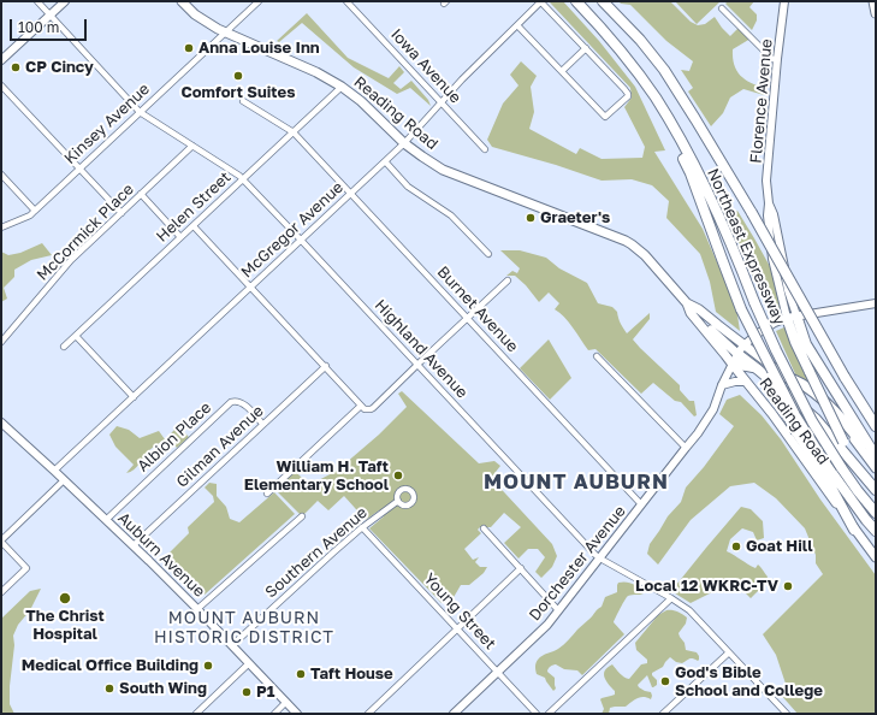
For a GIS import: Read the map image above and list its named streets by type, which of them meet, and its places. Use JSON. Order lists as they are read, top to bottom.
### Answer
{
  "streets": {
    "highway": ["Northeast Expressway"],
    "main road": ["Reading Road"],
    "street": [
      "Iowa Avenue",
      "Florence Avenue",
      "Kinsey Avenue",
      "Helen Street",
      "McGregor Avenue",
      "McCormick Place",
      "Burnet Avenue",
      "Highland Avenue",
      "Albion Place",
      "Gilman Avenue",
      "Southern Avenue",
      "Auburn Avenue",
      "Dorchester Avenue",
      "Young Street"
    ]
  },
  "crossings": [
    ["Iowa Avenue", "McGregor Avenue"],
    ["Reading Road", "Kinsey Avenue"],
    ["Reading Road", "Helen Street"],
    ["Reading Road", "McGregor Avenue"],
    ["Reading Road", "Dorchester Avenue"],
    ["Kinsey Avenue", "Highland Avenue"],
    ["Helen Street", "Burnet Avenue"],
    ["Helen Street", "Highland Avenue"],
    ["McGregor Avenue", "Burnet Avenue"],
    ["McGregor Avenue", "Highland Avenue"],
    ["McGregor Avenue", "Auburn Avenue"],
    ["McCormick Place", "Highland Avenue"],
    ["Burnet Avenue", "Dorchester Avenue"],
    ["Highland Avenue", "Dorchester Avenue"],
    ["Albion Place", "Gilman Avenue"],
    ["Albion Place", "Auburn Avenue"],
    ["Gilman Avenue", "Auburn Avenue"],
    ["Southern Avenue", "Auburn Avenue"],
    ["Southern Avenue", "Young Street"],
    ["Dorchester Avenue", "Young Street"]
  ],
  "districts": ["MOUNT AUBURN", "MOUNT AUBURN HISTORIC DISTRICT"],
  "places": [
    "Anna Louise Inn",
    "CP Cincy",
    "Comfort Suites",
    "Graeter's",
    "William H. Taft Elementary School",
    "Goat Hill",
    "Local 12 WKRC-TV",
    "The Christ Hospital",
    "Medical Office Building",
    "Taft House",
    "God's Bible School and College",
    "South Wing",
    "P1"
  ],
  "scale_bar": "100 m"
}
